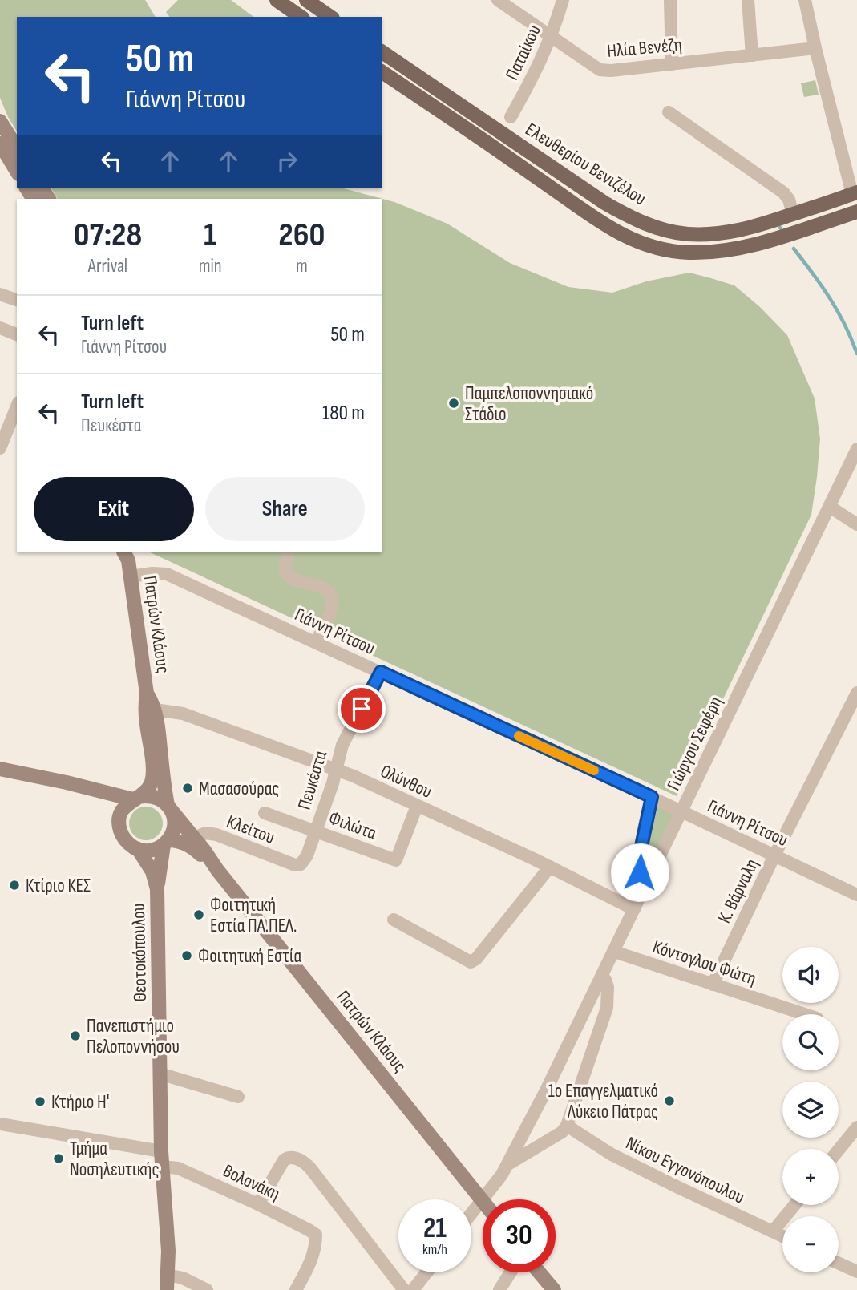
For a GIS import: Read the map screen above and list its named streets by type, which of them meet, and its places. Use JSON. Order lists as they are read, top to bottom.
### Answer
{
  "streets": {
    "main road": ["Ελευθερίου Βενιζέλου", "Πατρών Κλάους", "Θεοτοκόπουλου"],
    "street": [
      "Ηλία Βενέζη",
      "Παταίκου",
      "Γιάννη Ρίτσου",
      "Γιώργου Σεφέρη",
      "Πευκέστα",
      "Ολύνθου",
      "Φιλώτα",
      "Κλείτου",
      "Κ. Βάρναλη",
      "Κόντογλου Φώτη",
      "Νίκου Εγγονόπουλου",
      "Βολονάκη"
    ]
  },
  "crossings": [
    ["Ηλία Βενέζη", "Παταίκου"],
    ["Πατρών Κλάους", "Γιάννη Ρίτσου"],
    ["Πατρών Κλάους", "Γιώργου Σεφέρη"],
    ["Γιάννη Ρίτσου", "Γιώργου Σεφέρη"],
    ["Γιάννη Ρίτσου", "Πευκέστα"],
    ["Γιάννη Ρίτσου", "Κ. Βάρναλη"],
    ["Γιώργου Σεφέρη", "Ολύνθου"],
    ["Γιώργου Σεφέρη", "Κόντογλου Φώτη"],
    ["Πευκέστα", "Ολύνθου"],
    ["Πευκέστα", "Φιλώτα"],
    ["Πευκέστα", "Κλείτου"],
    ["Ολύνθου", "Φιλώτα"],
    ["Κ. Βάρναλη", "Κόντογλου Φώτη"],
    ["Θεοτοκόπουλου", "Βολονάκη"]
  ],
  "places": [
    "Παμπελοποννησιακό Στάδιο",
    "Μασασούρας",
    "Κτίριο ΚΕΣ",
    "Φοιτητική Εστία ΠΑ.ΠΕΛ.",
    "Φοιτητική Εστία",
    "Πανεπιστήμιο Πελοποννήσου",
    "1o Επαγγελματικό Λύκειο Πάτρας",
    "Κτήριο Η'",
    "Τμήμα Νοσηλευτικής"
  ],
  "page": {
    "turn": ["50 m", "Γιάννη Ρίτσου"],
    "eta": [
      "07:28",
      "Arrival",
      "1",
      "min",
      "260",
      "m"
    ],
    "list": [
      {
        "name": "Turn left",
        "note": "Γιάννη Ρίτσου",
        "value": "50 m"
      },
      {
        "name": "Turn left",
        "note": "Πευκέστα",
        "value": "180 m"
      }
    ],
    "buttons": ["Exit", "Share"],
    "map_buttons": ["+", "−"],
    "speed": "21 km/h",
    "limit": "30"
  }
}
